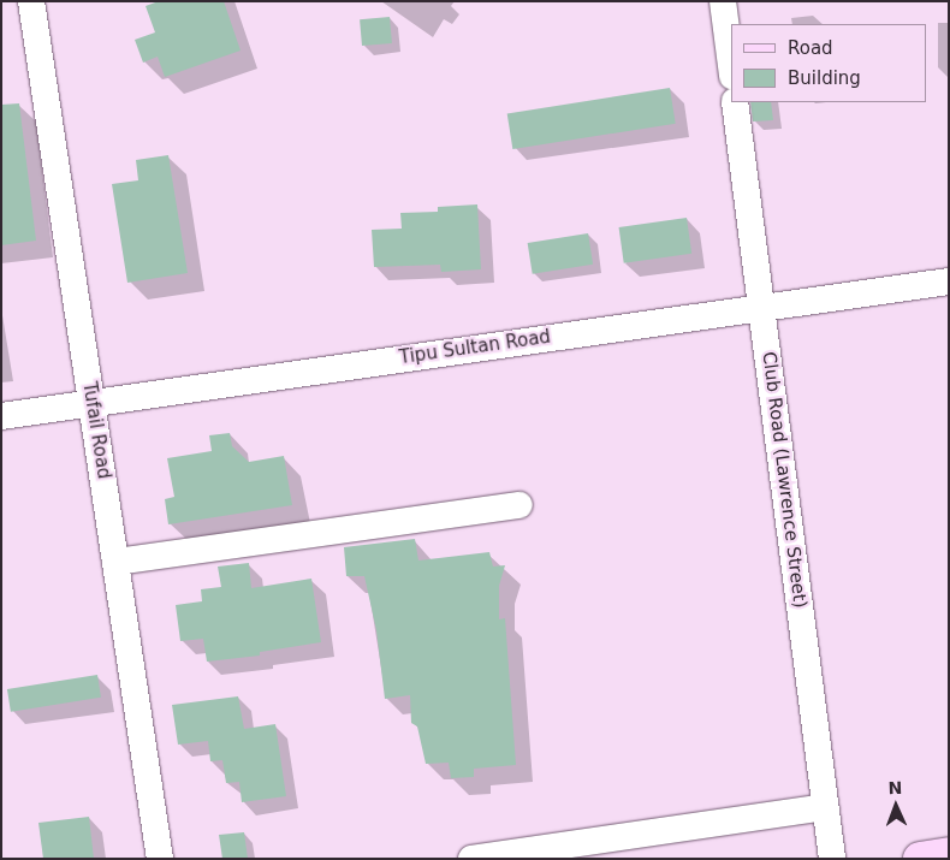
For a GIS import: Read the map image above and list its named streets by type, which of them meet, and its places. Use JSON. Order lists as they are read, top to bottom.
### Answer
{
  "streets": {
    "street": ["Tipu Sultan Road", "Tufail Road", "Club Road (Lawrence Street)"]
  },
  "crossings": [
    ["Tipu Sultan Road", "Tufail Road"],
    ["Tipu Sultan Road", "Club Road (Lawrence Street)"]
  ],
  "legend": ["Road", "Building"],
  "north": "top"
}
